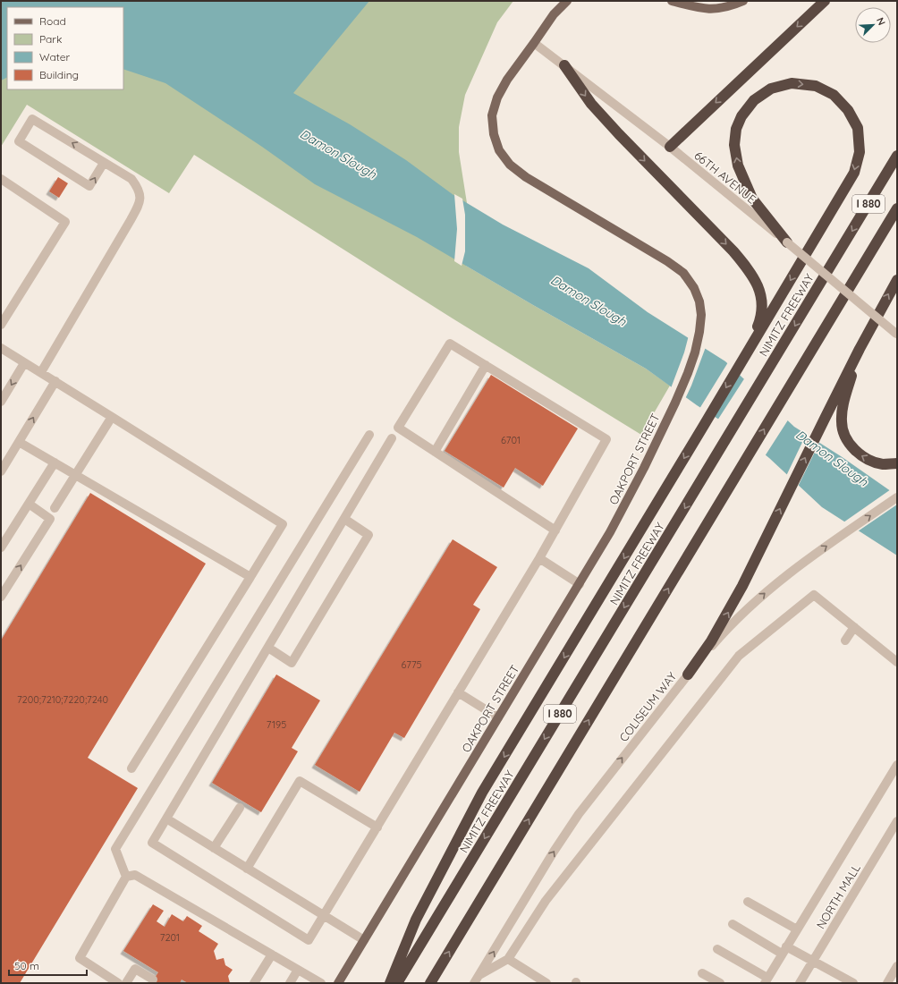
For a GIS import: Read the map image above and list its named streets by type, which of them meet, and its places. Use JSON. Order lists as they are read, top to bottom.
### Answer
{
  "streets": {
    "highway": ["I 880", "NIMITZ FREEWAY"],
    "main road": ["OAKPORT STREET"],
    "street": ["66TH AVENUE", "COLISEUM WAY", "NORTH MALL"]
  },
  "crossings": [
    ["66TH AVENUE", "OAKPORT STREET"]
  ],
  "water": ["Damon Slough"],
  "house_numbers": [
    "6701",
    "6775",
    "7200;7210;7220;7240",
    "7195",
    "7201"
  ],
  "legend": [
    "Road",
    "Park",
    "Water",
    "Building"
  ],
  "scale_bar": "50 m",
  "north": "top right"
}
